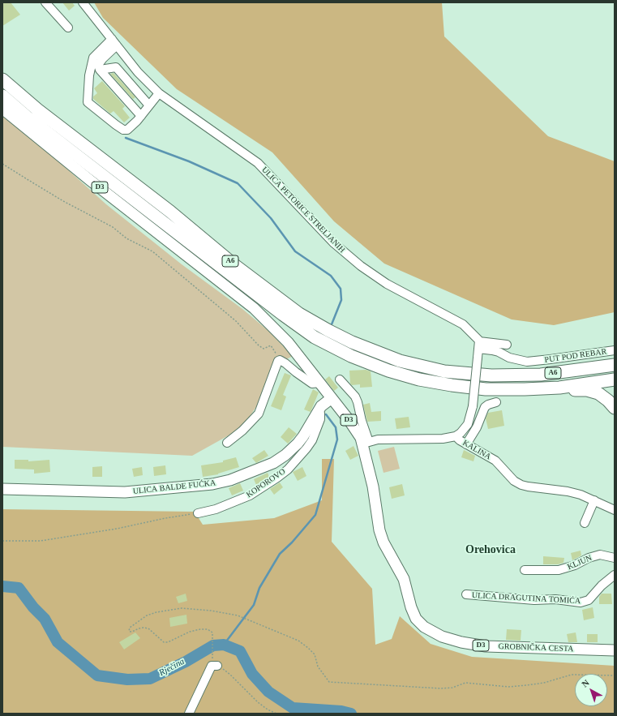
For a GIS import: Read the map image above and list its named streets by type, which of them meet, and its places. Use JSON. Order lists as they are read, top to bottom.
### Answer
{
  "streets": {
    "highway": ["A6"],
    "main road": ["D3", "ULICA BALDE FUĆKA", "GROBNIČKA CESTA"],
    "street": [
      "ULICA PETORICE STRELJANIH",
      "PUT POD REBAR",
      "KALINA",
      "KOPOROVO",
      "KLJUN",
      "ULICA DRAGUTINA TOMIĆA"
    ]
  },
  "crossings": [
    ["D3", "KALINA"],
    ["D3", "ULICA BALDE FUĆKA"],
    ["D3", "GROBNIČKA CESTA"],
    ["ULICA PETORICE STRELJANIH", "PUT POD REBAR"],
    ["KALINA", "GROBNIČKA CESTA"],
    ["KOPOROVO", "ULICA BALDE FUĆKA"]
  ],
  "districts": ["Orehovica"],
  "water": ["Rječina"],
  "north": "top left"
}
